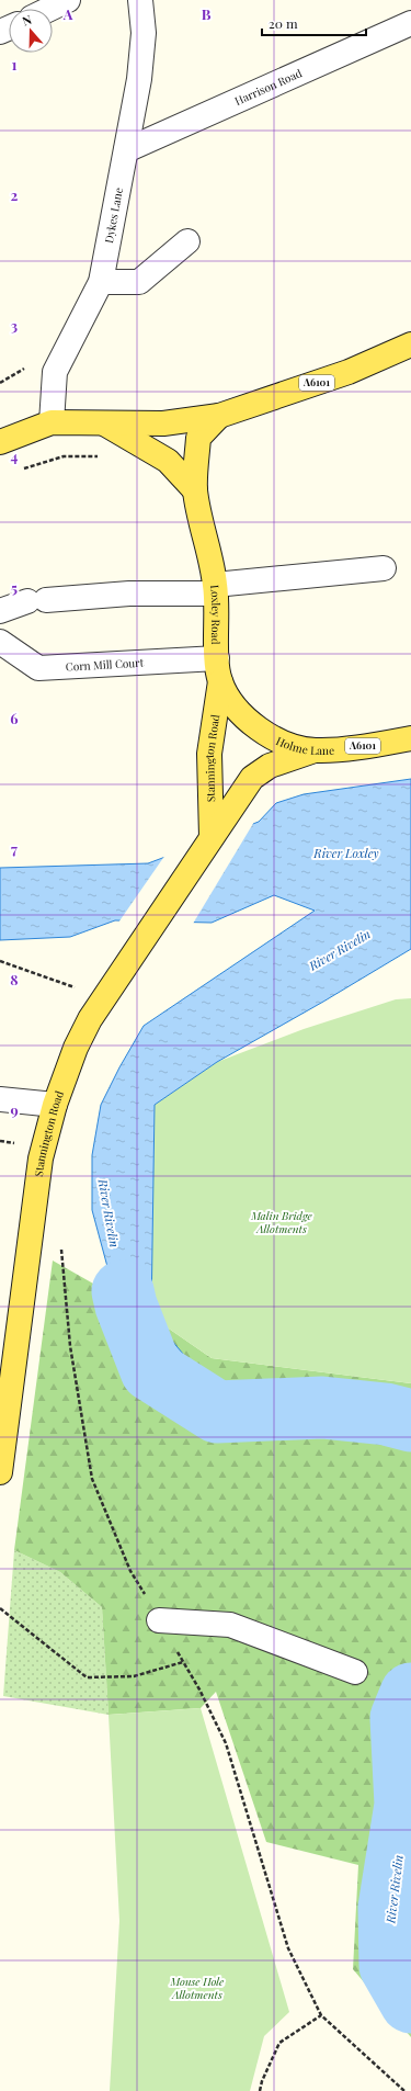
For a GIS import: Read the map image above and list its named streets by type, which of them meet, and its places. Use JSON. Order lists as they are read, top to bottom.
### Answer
{
  "streets": {
    "main road": [
      "A6101",
      "Loxley Road",
      "Holme Lane",
      "Stannington Road"
    ],
    "street": ["Harrison Road", "Dykes Lane", "Corn Mill Court"]
  },
  "crossings": [
    ["Harrison Road", "Dykes Lane"],
    ["A6101", "Loxley Road"],
    ["Loxley Road", "Corn Mill Court"],
    ["Loxley Road", "Holme Lane"],
    ["Loxley Road", "Stannington Road"],
    ["Corn Mill Court", "Stannington Road"],
    ["Holme Lane", "Stannington Road"]
  ],
  "water": ["River Loxley", "River Rivelin"],
  "parks": ["Malin Bridge Allotments", "Mouse Hole Allotments"],
  "scale_bar": "20 m",
  "north": "top",
  "grid": {
    "columns": ["A", "B"],
    "rows": [
      "1",
      "2",
      "3",
      "4",
      "5",
      "6",
      "7",
      "8",
      "9"
    ]
  }
}
